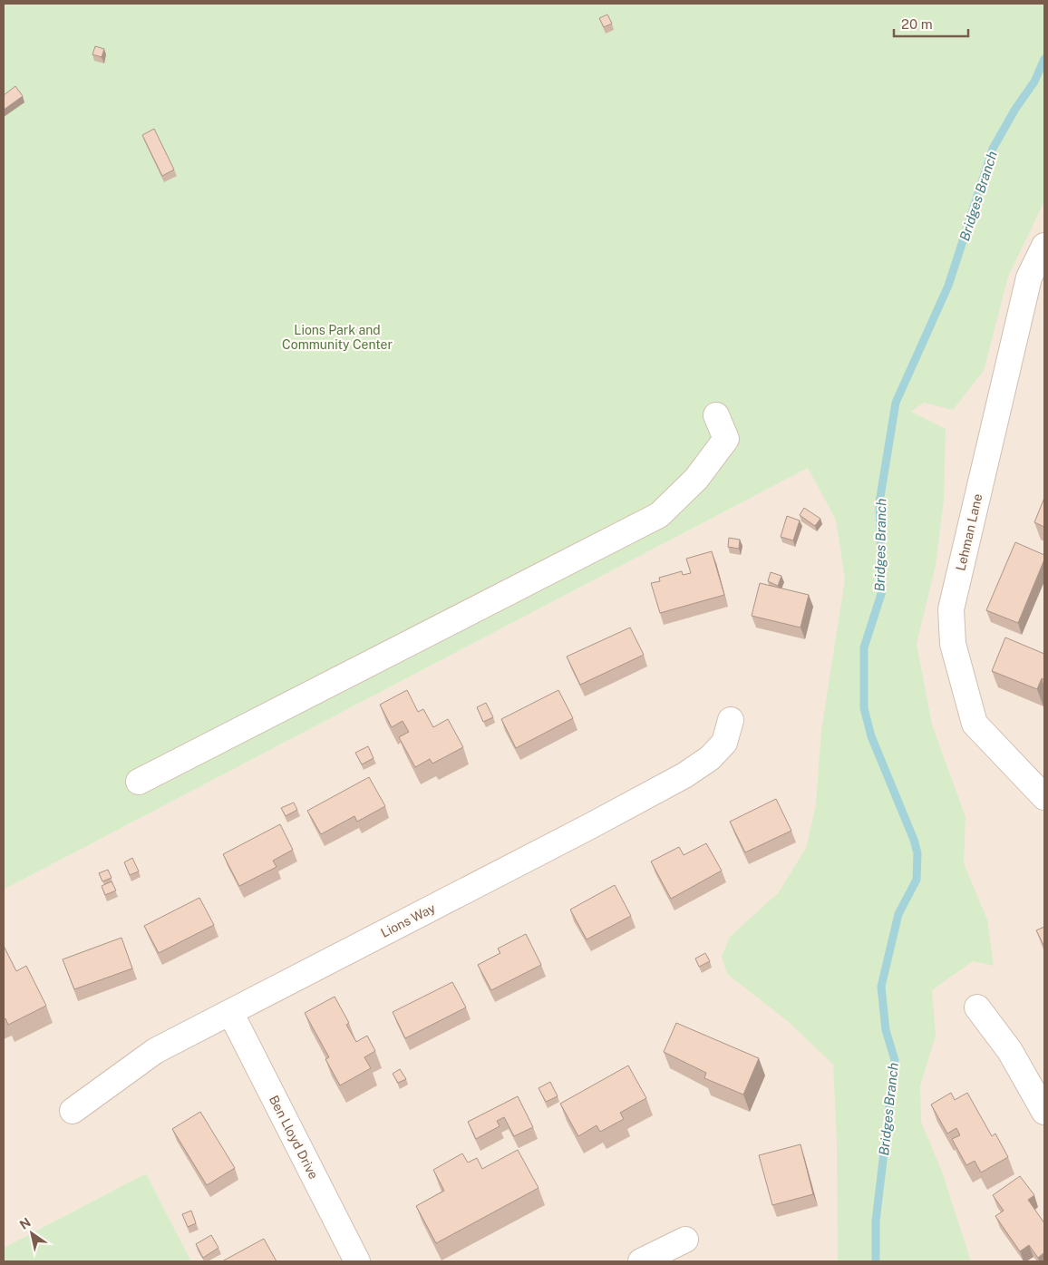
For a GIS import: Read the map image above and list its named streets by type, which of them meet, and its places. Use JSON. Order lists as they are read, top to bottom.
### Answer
{
  "streets": {
    "street": ["Lehman Lane", "Lions Way", "Ben Lloyd Drive"]
  },
  "crossings": [
    ["Lions Way", "Ben Lloyd Drive"]
  ],
  "water": ["Bridges Branch"],
  "parks": ["Lions Park and Community Center"],
  "scale_bar": "20 m",
  "north": "top left"
}
